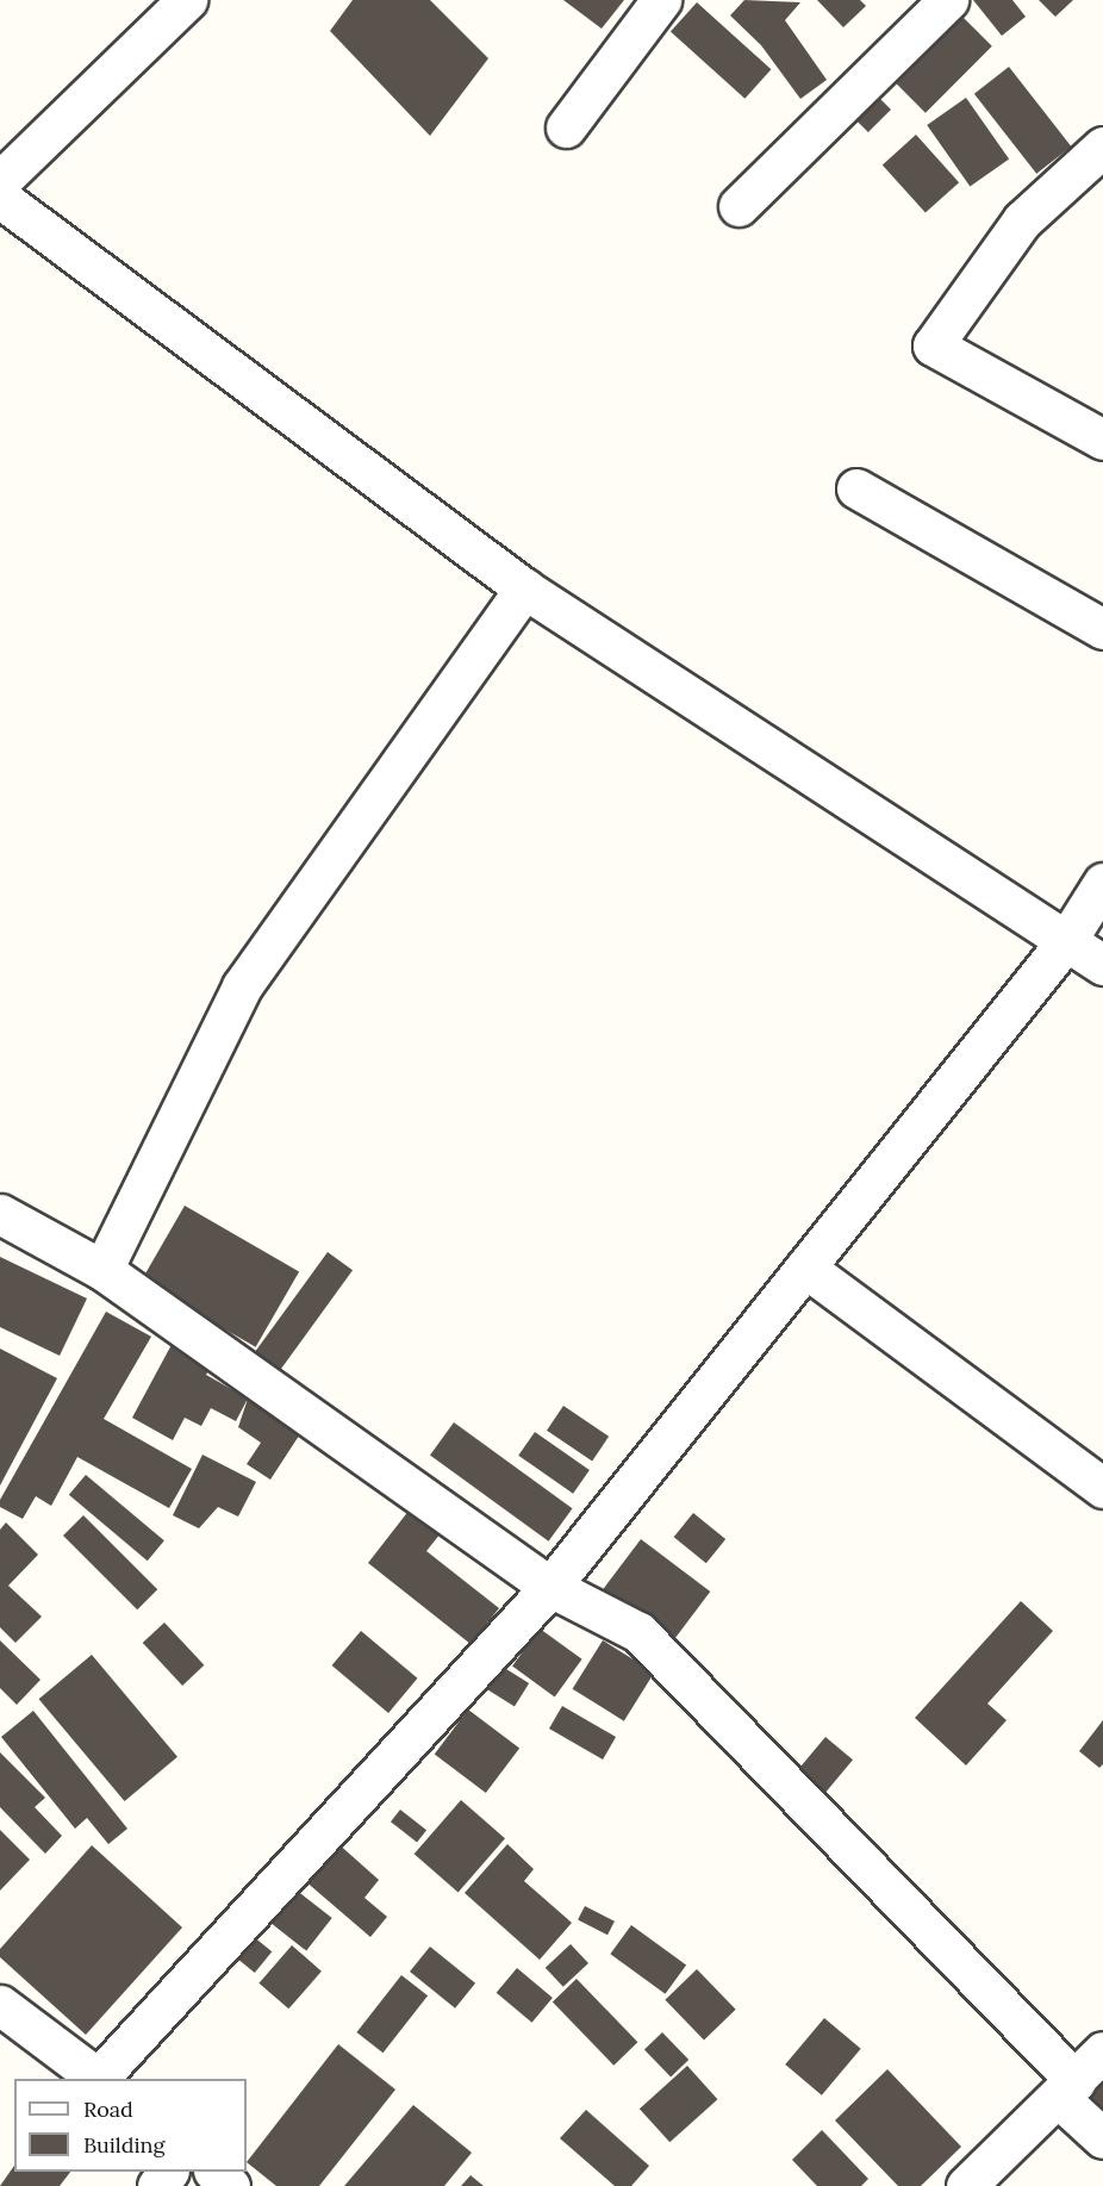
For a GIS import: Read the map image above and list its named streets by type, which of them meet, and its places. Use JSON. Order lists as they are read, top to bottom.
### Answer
{
  "legend": ["Road", "Building"]
}
